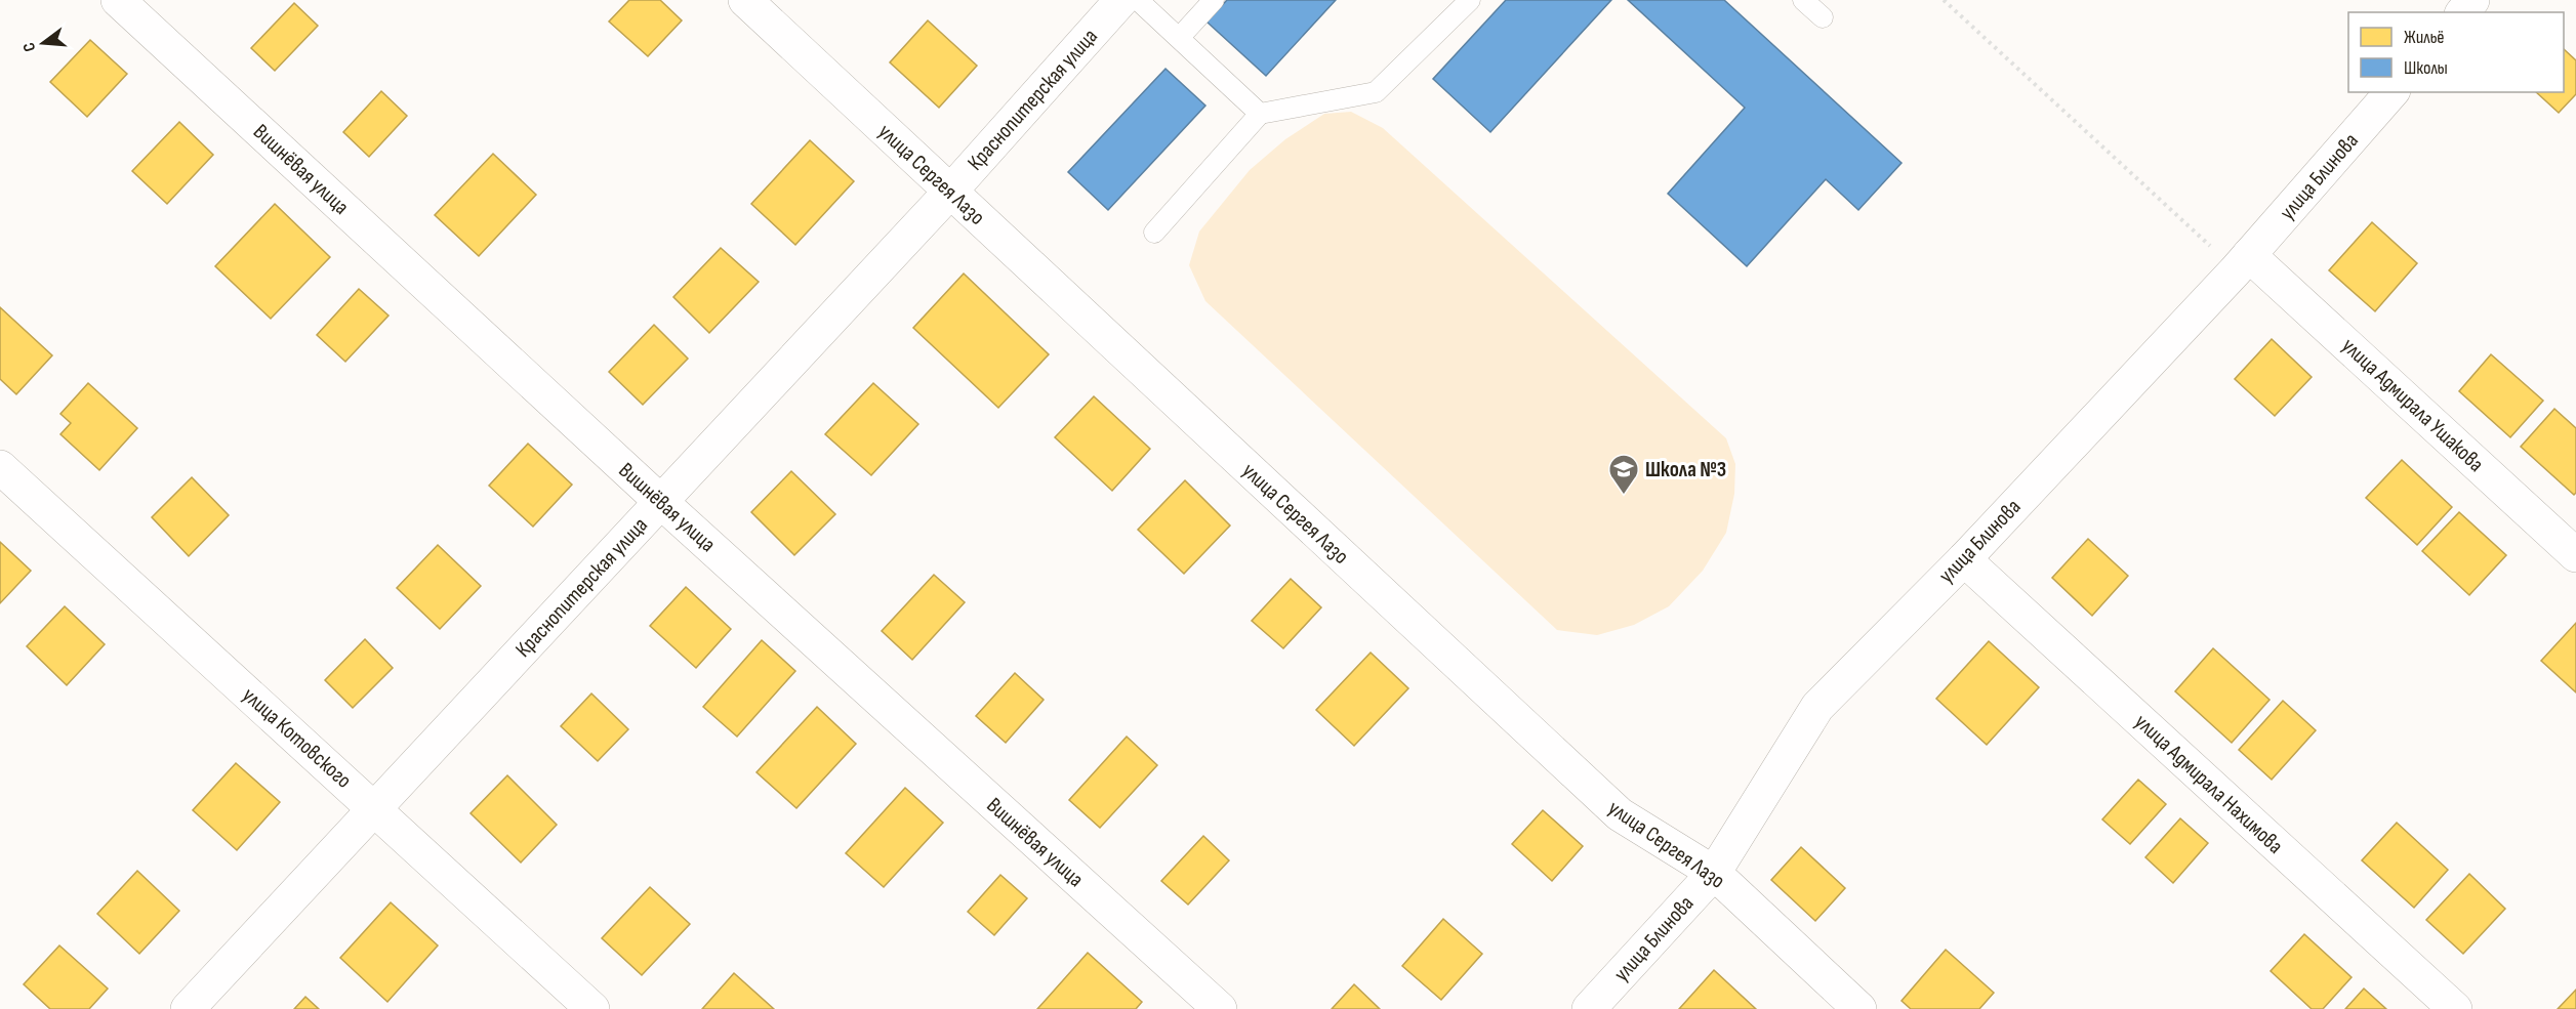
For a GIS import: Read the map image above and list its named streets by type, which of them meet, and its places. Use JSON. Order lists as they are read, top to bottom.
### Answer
{
  "streets": {
    "street": [
      "Краснопитерская улица",
      "Вишнёвая улица",
      "улица Сергея Лазо",
      "улица Блинова",
      "улица Адмирала Ушакова",
      "улица Котовского",
      "улица Адмирала Нахимова"
    ]
  },
  "crossings": [
    ["Краснопитерская улица", "Вишнёвая улица"],
    ["Краснопитерская улица", "улица Сергея Лазо"],
    ["Краснопитерская улица", "улица Котовского"],
    ["улица Сергея Лазо", "улица Блинова"],
    ["улица Блинова", "улица Адмирала Ушакова"],
    ["улица Блинова", "улица Адмирала Нахимова"]
  ],
  "places": {
    "school or university": ["Школа №3"]
  },
  "legend": ["Жильё", "Школы"],
  "north": "left"
}
